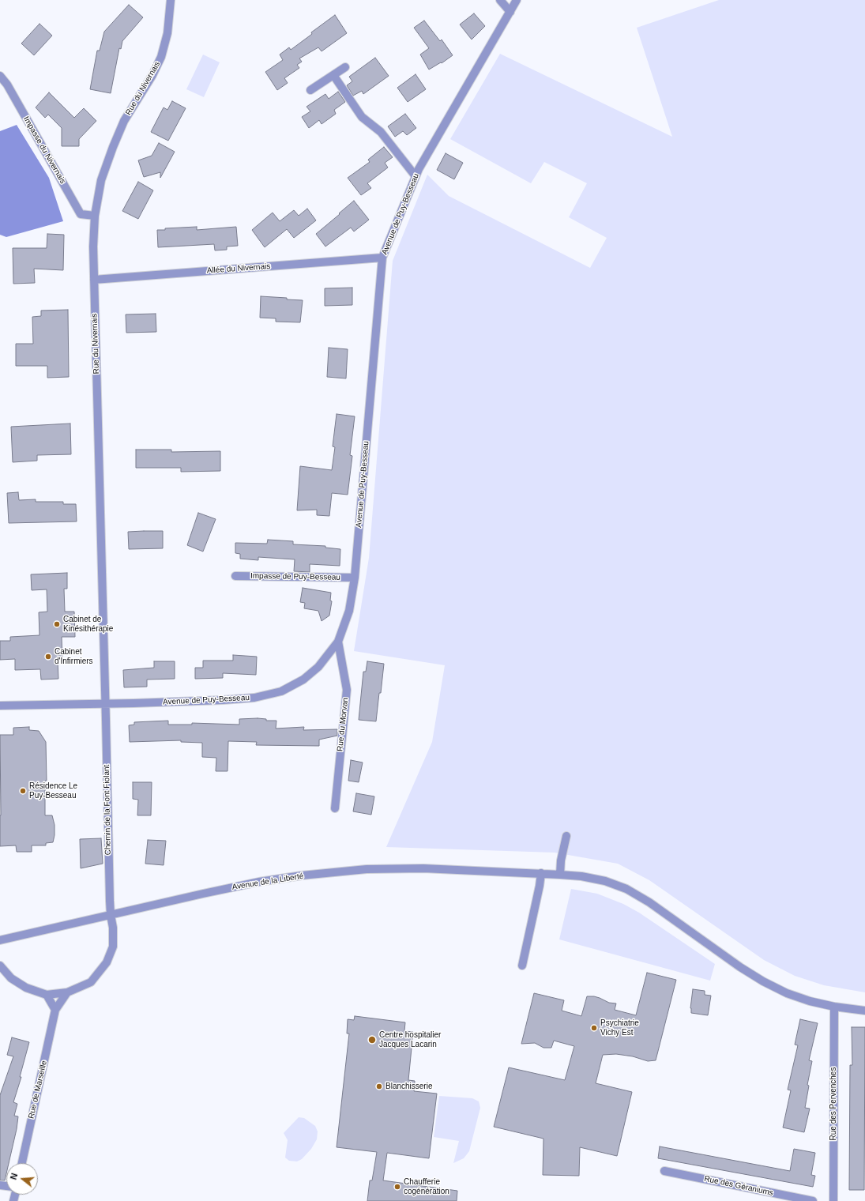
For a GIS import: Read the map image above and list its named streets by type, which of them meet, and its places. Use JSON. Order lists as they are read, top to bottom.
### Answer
{
  "streets": {
    "street": [
      "Rue du Nivernais",
      "Impasse du Nivernais",
      "Avenue de Puy-Besseau",
      "Allée du Nivernais",
      "Impasse de Puy-Besseau",
      "Rue du Morvan",
      "Chemin de la Font Fiolant",
      "Avenue de la Liberté",
      "Rue de Marseille",
      "Rue des Pervenches",
      "Rue des Géraniums"
    ]
  },
  "crossings": [
    ["Rue du Nivernais", "Impasse du Nivernais"],
    ["Rue du Nivernais", "Avenue de Puy-Besseau"],
    ["Rue du Nivernais", "Allée du Nivernais"],
    ["Rue du Nivernais", "Chemin de la Font Fiolant"],
    ["Avenue de Puy-Besseau", "Allée du Nivernais"],
    ["Avenue de Puy-Besseau", "Impasse de Puy-Besseau"],
    ["Avenue de Puy-Besseau", "Rue du Morvan"],
    ["Avenue de Puy-Besseau", "Chemin de la Font Fiolant"],
    ["Chemin de la Font Fiolant", "Avenue de la Liberté"],
    ["Chemin de la Font Fiolant", "Rue de Marseille"],
    ["Avenue de la Liberté", "Rue des Pervenches"]
  ],
  "places": [
    "Cabinet de Kinésithérapie",
    "Cabinet d'Infirmiers",
    "Résidence Le Puy-Besseau",
    "Psychiatrie Vichy Est",
    "Centre hospitalier Jacques Lacarin",
    "Blanchisserie",
    "Chaufferie cogénération"
  ],
  "north": "left"
}
